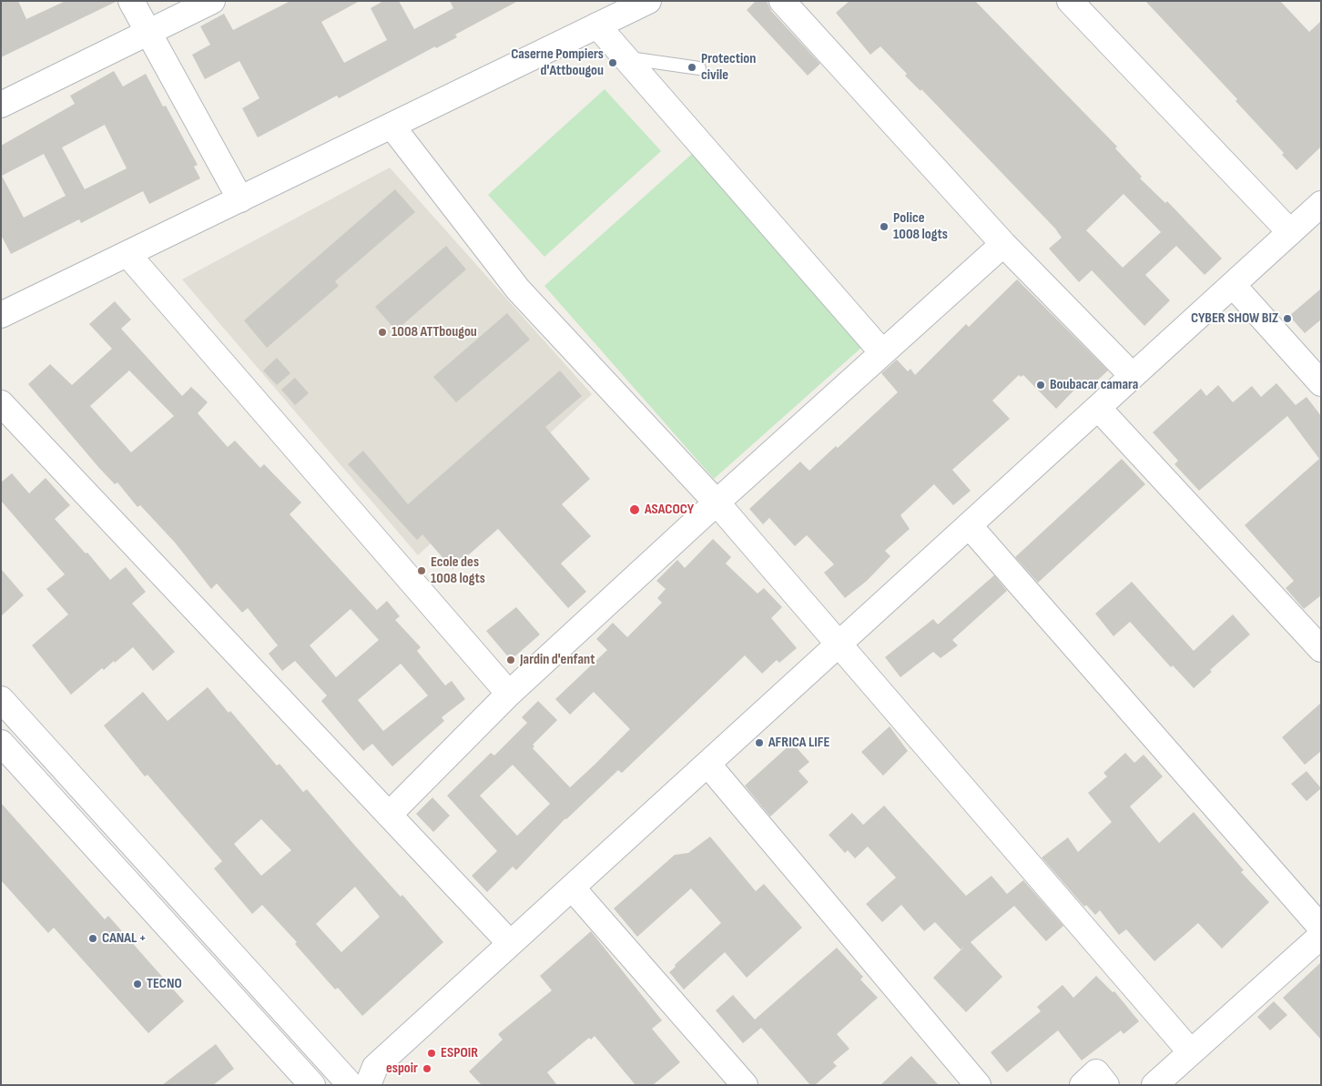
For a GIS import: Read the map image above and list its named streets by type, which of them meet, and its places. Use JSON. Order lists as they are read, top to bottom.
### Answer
{
  "places": [
    "Caserne Pompiers d'Attbougou",
    "Protection civile",
    "Police 1008 logts",
    "CYBER SHOW BIZ",
    "1008 ATTbougou",
    "Boubacar camara",
    "ASACOCY",
    "Ecole des 1008 logts",
    "Jardin d'enfant",
    "AFRICA LIFE",
    "CANAL +",
    "TECNO",
    "ESPOIR",
    "espoir"
  ]
}
